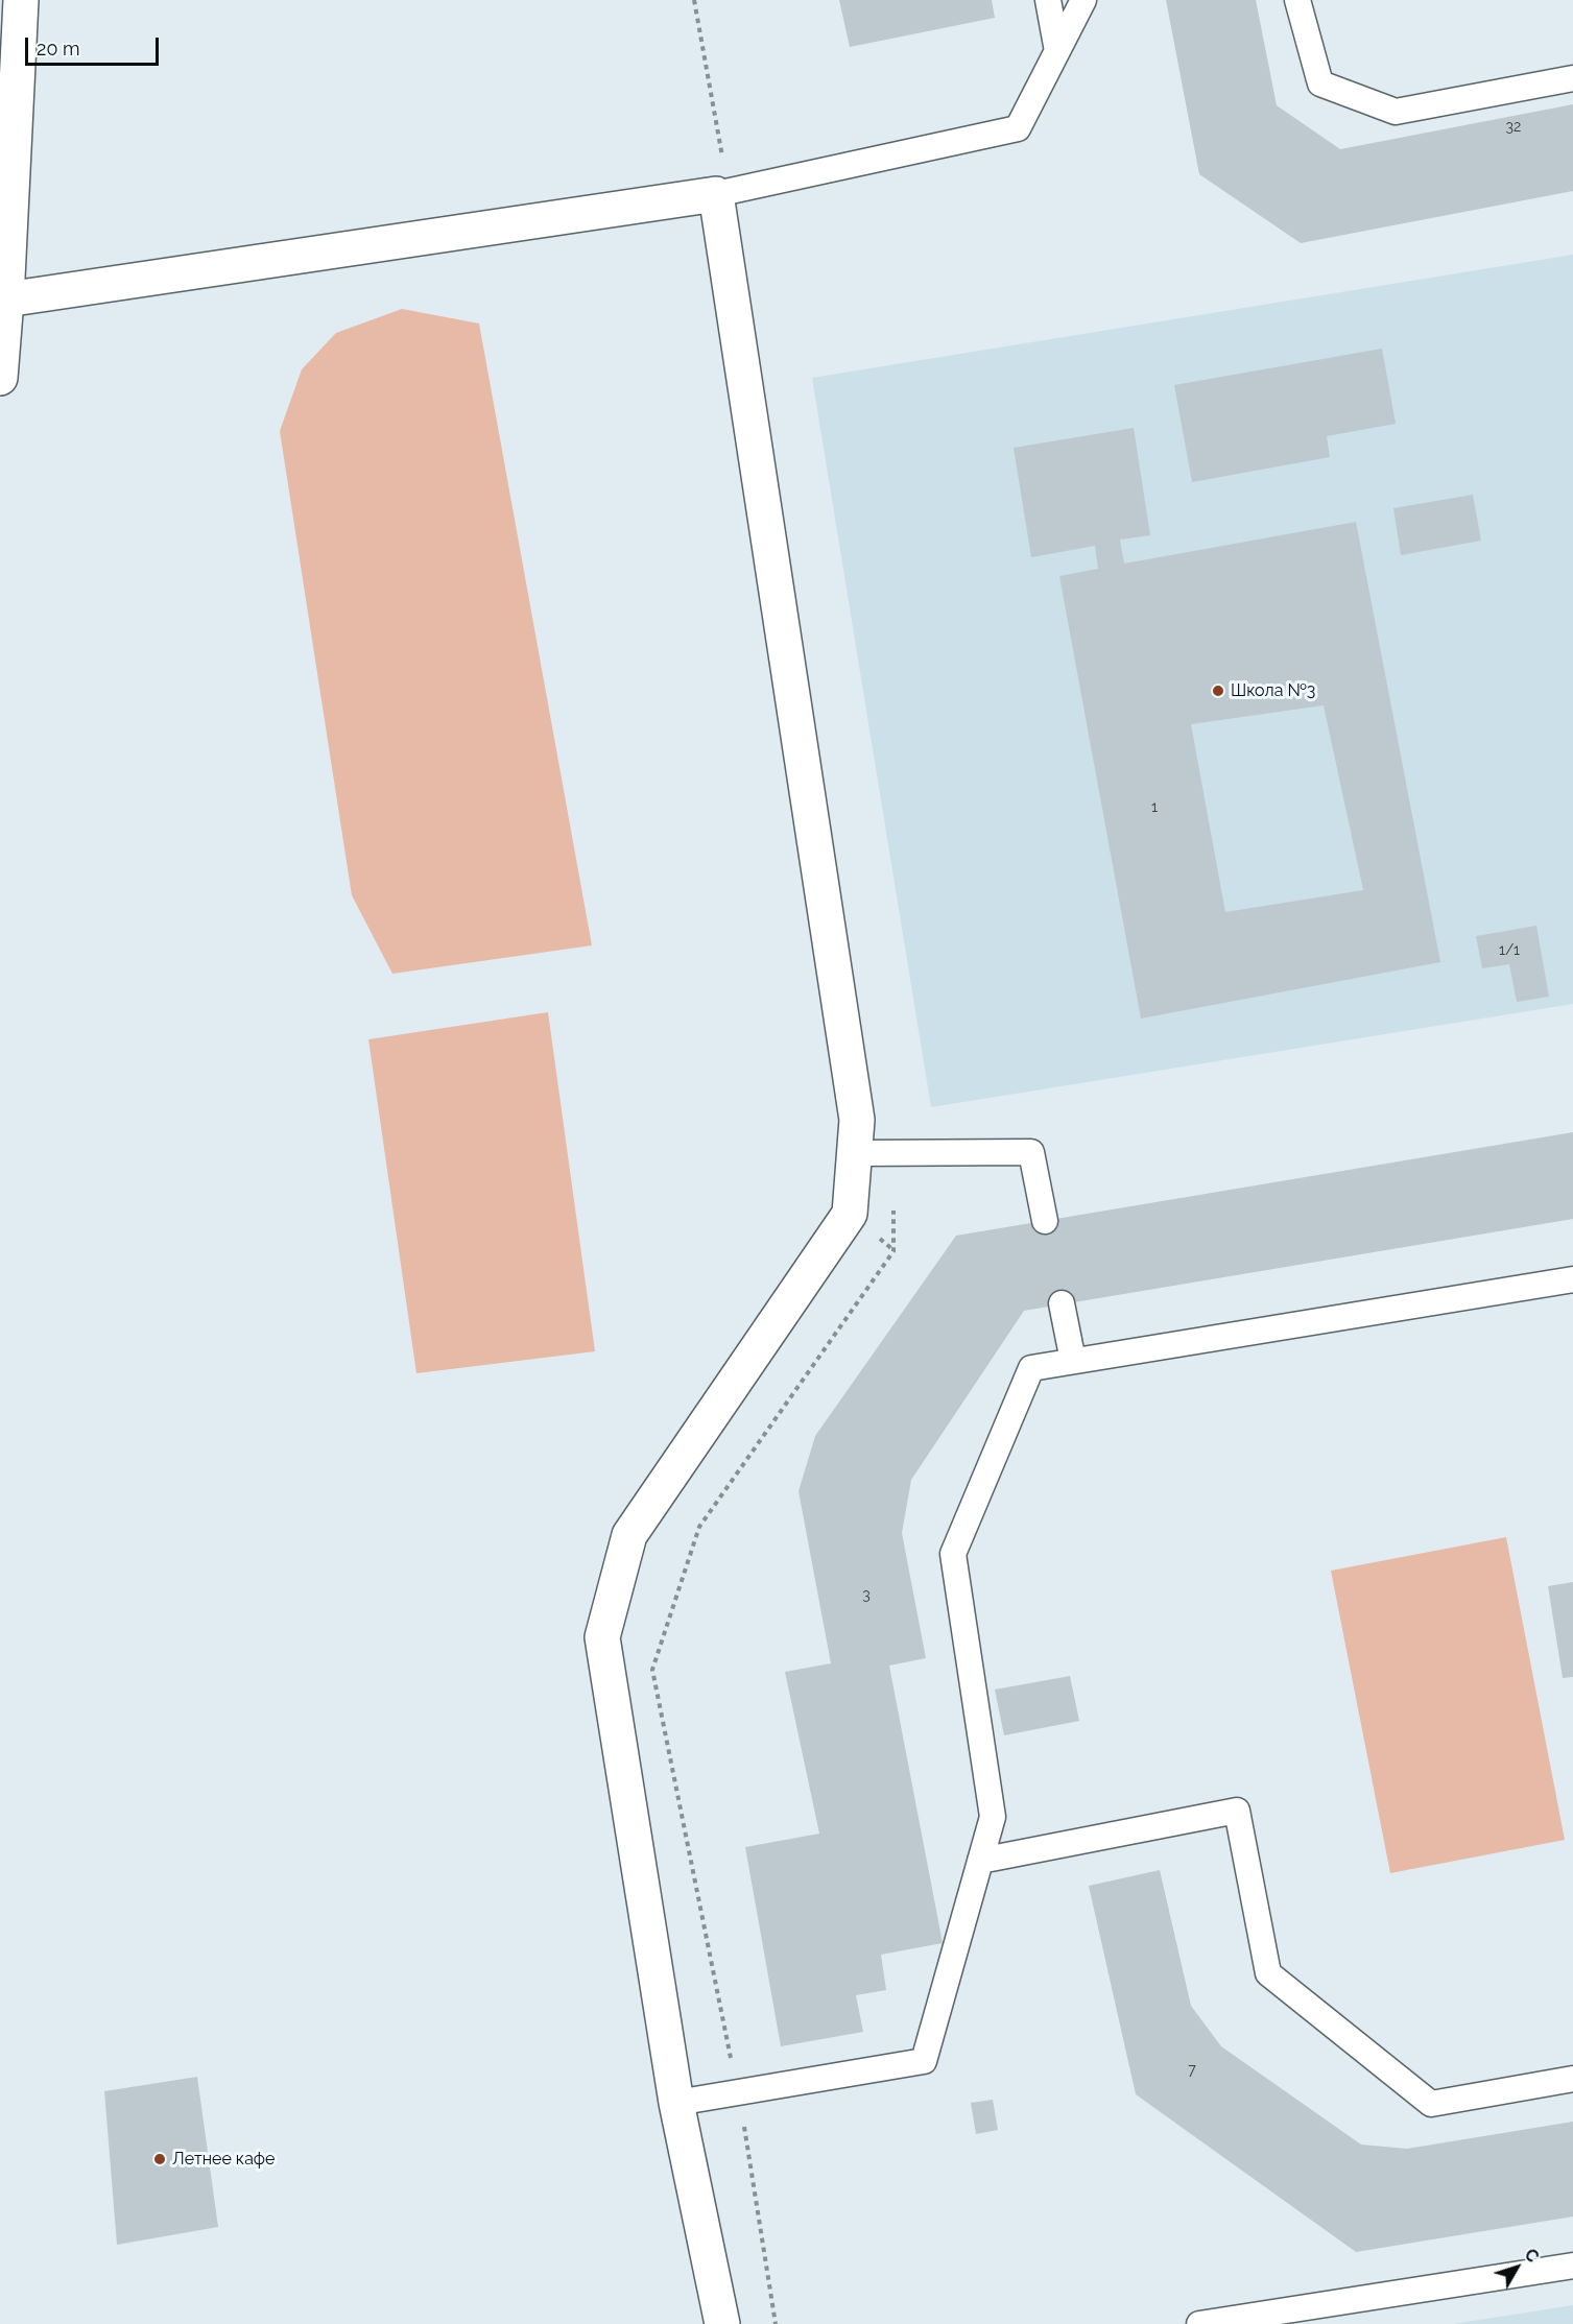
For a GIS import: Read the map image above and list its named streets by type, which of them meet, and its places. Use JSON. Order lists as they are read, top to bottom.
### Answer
{
  "places": ["Школа №3", "Летнее кафе"],
  "house_numbers": [
    "32",
    "1",
    "1/1",
    "3",
    "7"
  ],
  "scale_bar": "20 m",
  "north": "top right"
}
